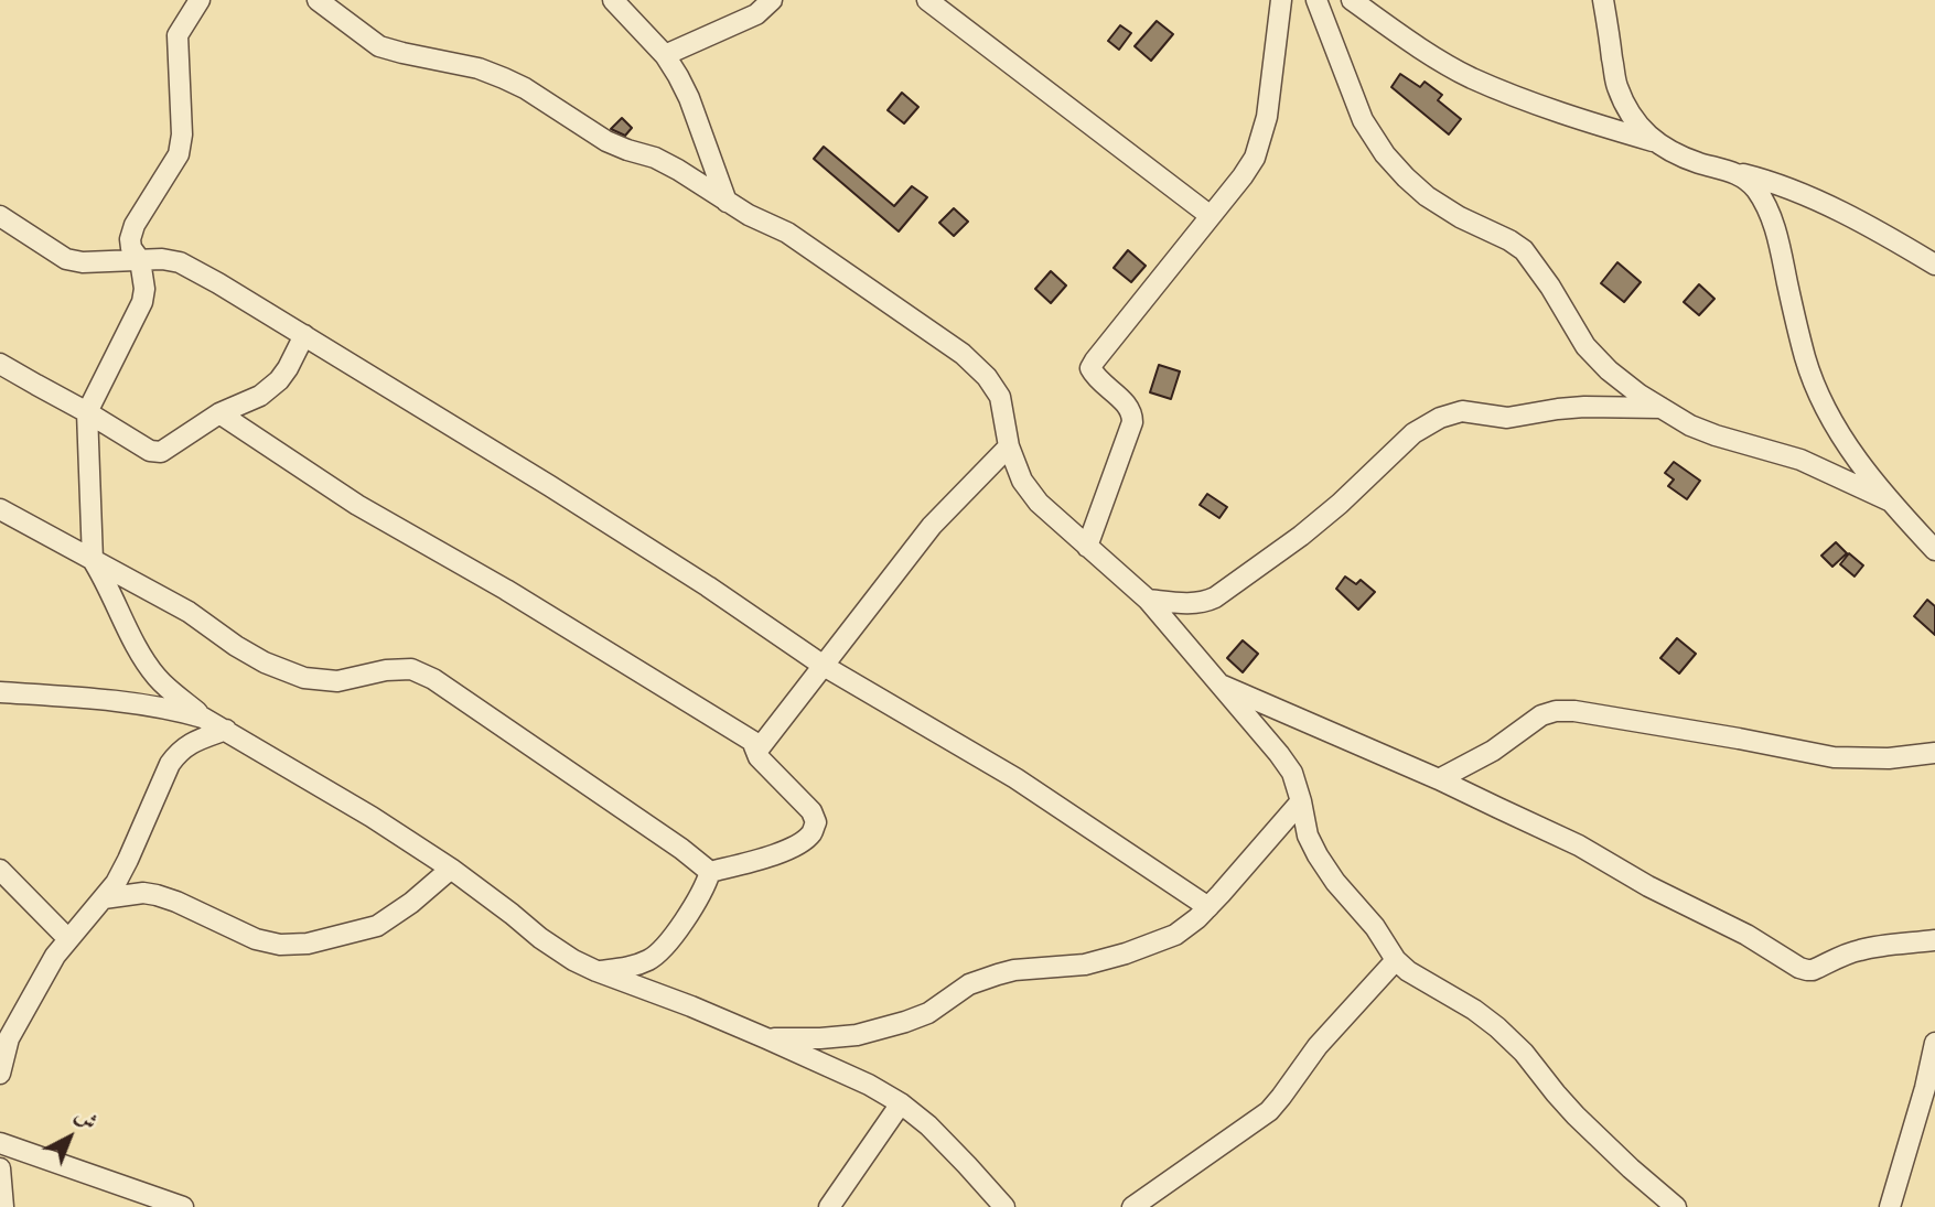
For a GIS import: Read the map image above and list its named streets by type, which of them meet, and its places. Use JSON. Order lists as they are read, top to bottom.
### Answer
{
  "north": "top right"
}
